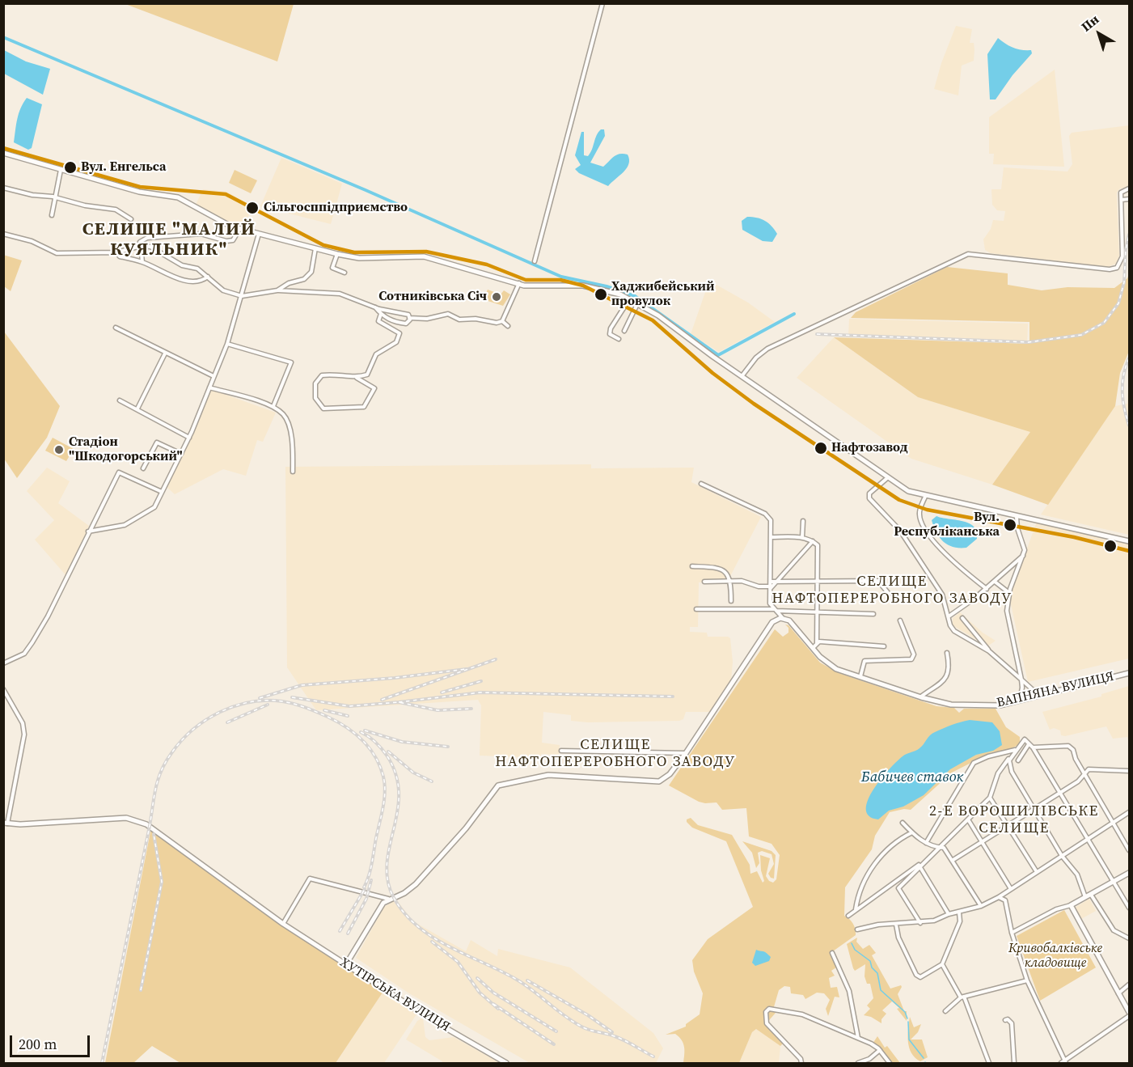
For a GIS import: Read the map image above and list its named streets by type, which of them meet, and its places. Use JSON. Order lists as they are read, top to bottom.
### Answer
{
  "streets": {
    "street": ["ВАПНЯНА ВУЛИЦЯ", "ХУТІРСЬКА ВУЛИЦЯ"]
  },
  "districts": [
    "СЕЛИЩЕ \"МАЛИЙ КУЯЛЬНИК\"",
    "СЕЛИЩЕ НАФТОПЕРЕРОБНОГО ЗАВОДУ",
    "СЕЛИЩЕ НАФТОПЕРЕРОБНОГО ЗАВОДУ",
    "2-Е ВОРОШИЛІВСЬКЕ СЕЛИЩЕ"
  ],
  "water": ["Бабичев ставок"],
  "parks": ["Кривобалківське кладовище"],
  "places": [
    "Вул. Енгельса",
    "Сільгосппідприємство",
    "Хаджибейський провулок",
    "Сотниківська Січ",
    "Нафтозавод",
    "Стадіон \"Шкодогорський\"",
    "Вул. Республіканська"
  ],
  "scale_bar": "200 m",
  "north": "top left"
}
